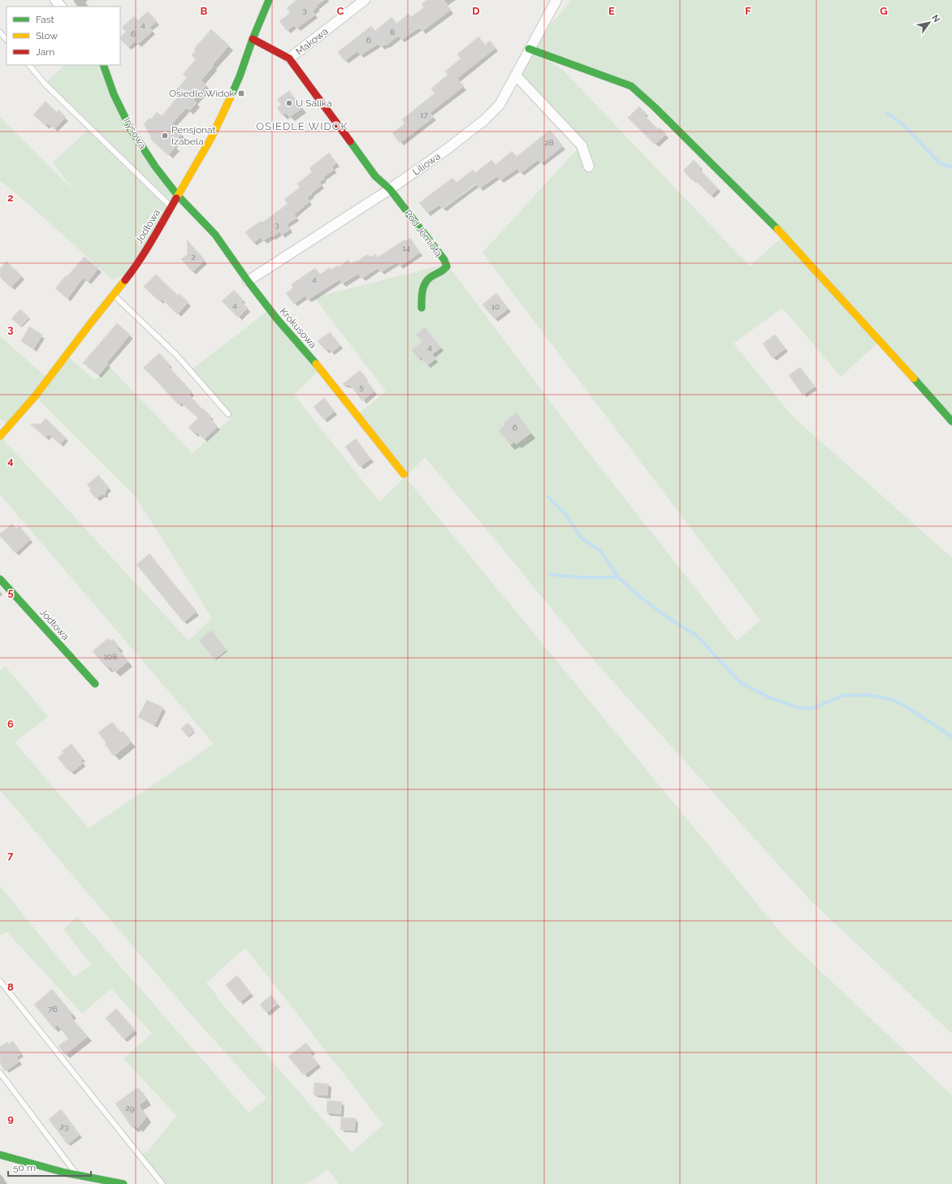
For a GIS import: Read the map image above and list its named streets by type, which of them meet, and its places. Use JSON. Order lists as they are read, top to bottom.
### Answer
{
  "streets": {
    "street": [
      "Makowa",
      "Irysowa",
      "Liliowa",
      "Jodłowa",
      "Pod Jemiołą",
      "Krokusowa"
    ]
  },
  "crossings": [
    ["Irysowa", "Jodłowa"],
    ["Irysowa", "Krokusowa"],
    ["Liliowa", "Pod Jemiołą"],
    ["Liliowa", "Krokusowa"],
    ["Jodłowa", "Krokusowa"]
  ],
  "districts": ["OSIEDLE WIDOK"],
  "places": {
    "transit": ["Osiedle Widok"],
    "other": ["U Salika", "Pensjonat Izabela"]
  },
  "house_numbers": [
    "3",
    "4",
    "8",
    "6",
    "6",
    "17",
    "28",
    "3",
    "14",
    "2",
    "4",
    "4",
    "10",
    "4",
    "5",
    "6",
    "108",
    "76",
    "29",
    "23"
  ],
  "legend": ["Fast", "Slow", "Jam"],
  "scale_bar": "50 m",
  "north": "top right",
  "grid": {
    "columns": [
      "B",
      "C",
      "D",
      "E",
      "F",
      "G"
    ],
    "rows": [
      "2",
      "3",
      "4",
      "5",
      "6",
      "7",
      "8",
      "9"
    ]
  }
}
